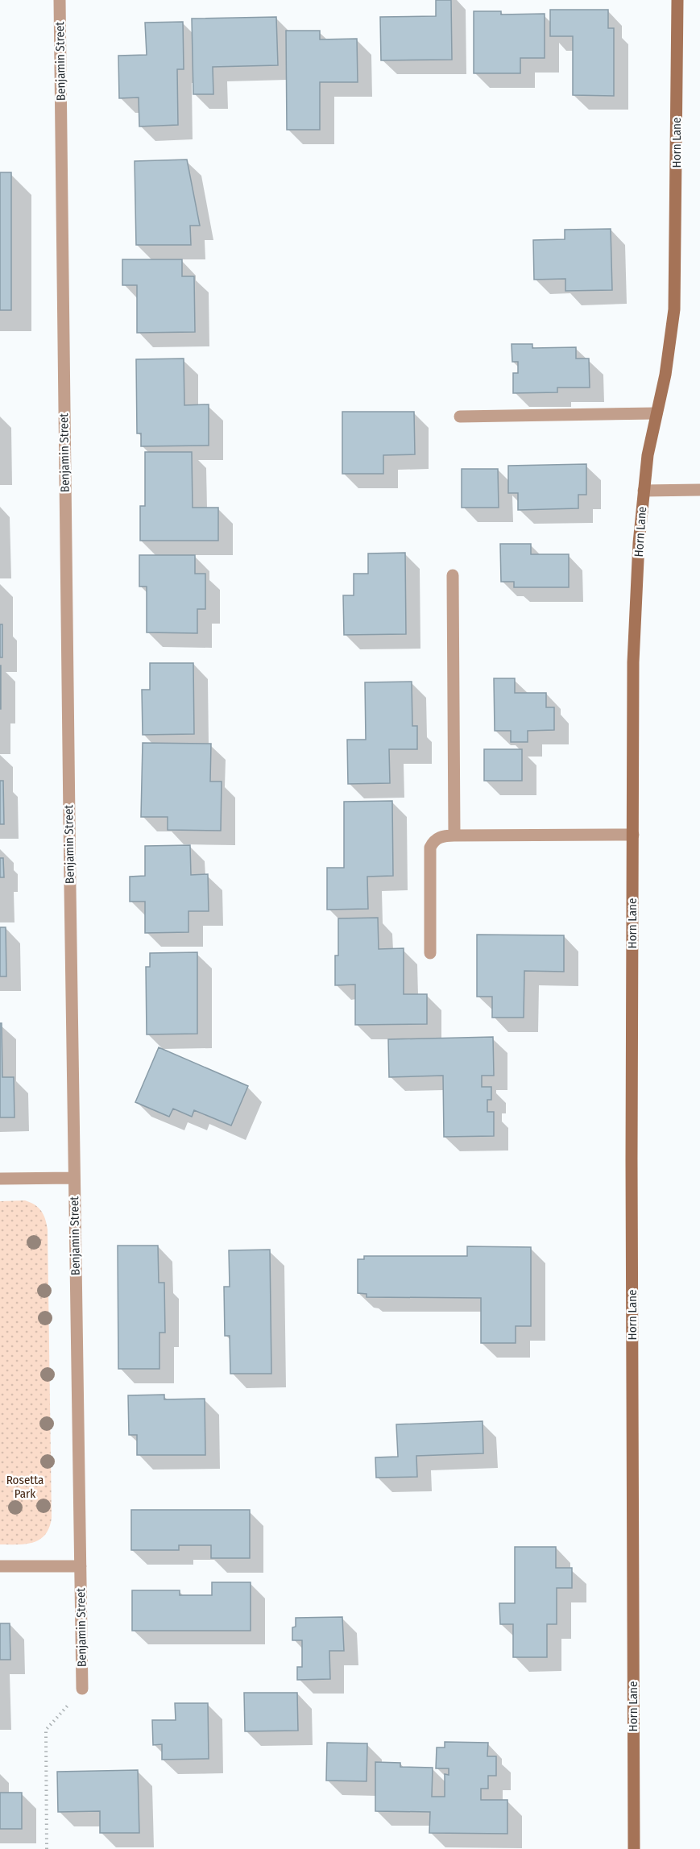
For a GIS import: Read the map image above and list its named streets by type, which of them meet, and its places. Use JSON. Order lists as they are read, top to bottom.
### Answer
{
  "streets": {
    "street": ["Benjamin Street", "Horn Lane"]
  },
  "parks": ["Rosetta Park"]
}
